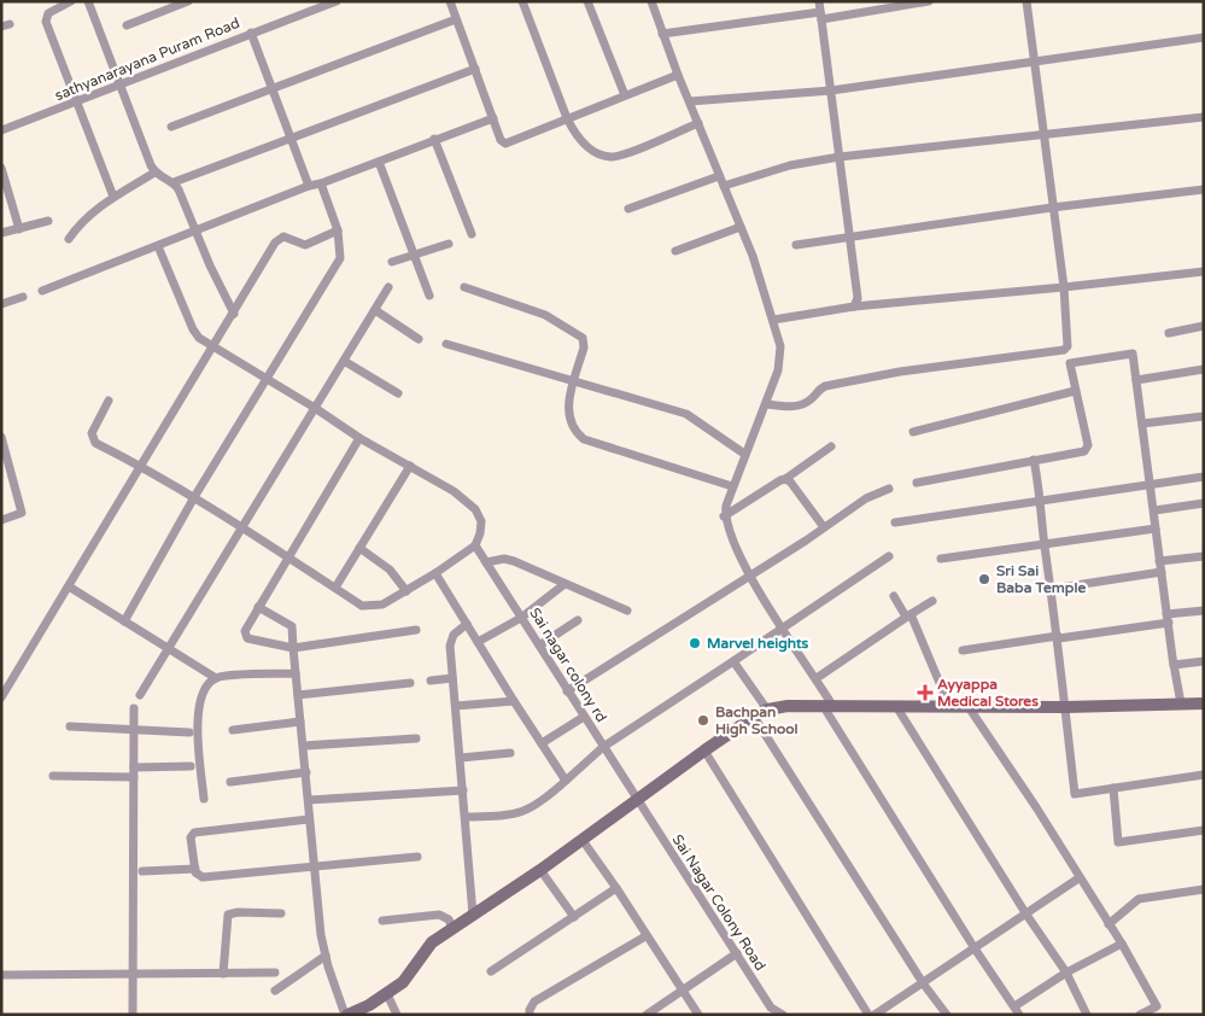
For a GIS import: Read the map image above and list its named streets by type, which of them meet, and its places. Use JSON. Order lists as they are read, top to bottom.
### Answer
{
  "streets": {
    "street": ["sathyanarayana Puram Road", "Sai nagar colony rd", "Sai Nagar Colony Road"]
  },
  "crossings": [
    ["Sai nagar colony rd", "Sai Nagar Colony Road"]
  ],
  "places": {
    "other": ["Sri Sai Baba Temple", "Marvel heights", "Bachpan High School"],
    "health": ["Ayyappa Medical Stores"]
  }
}
